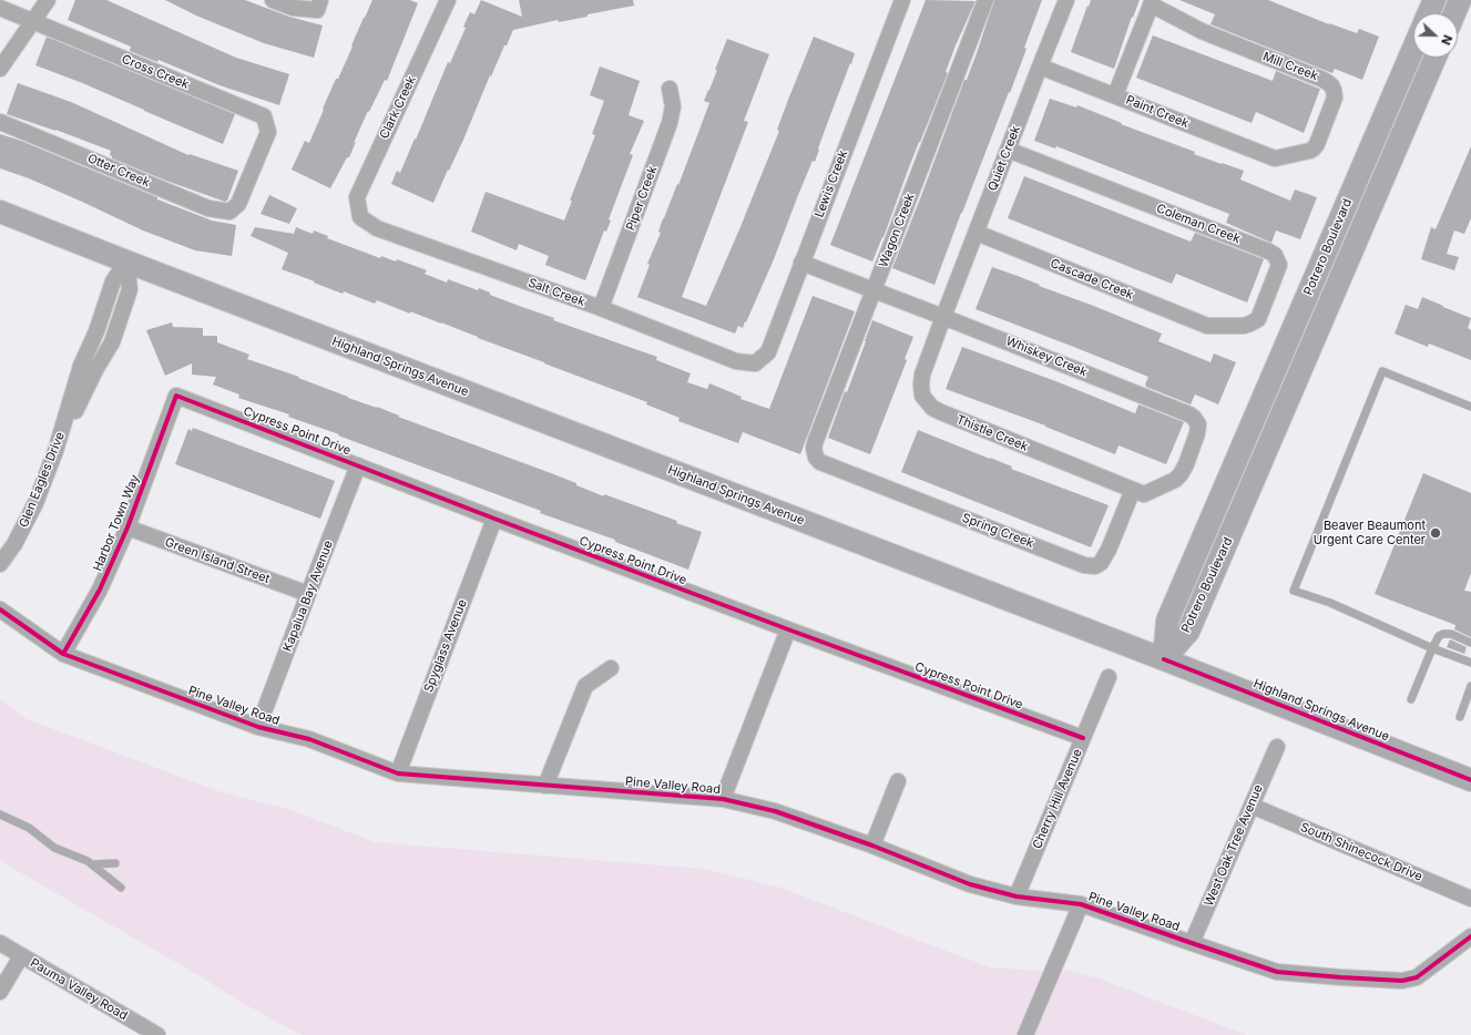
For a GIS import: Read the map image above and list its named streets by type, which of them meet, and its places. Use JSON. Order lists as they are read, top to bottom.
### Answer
{
  "streets": {
    "street": [
      "Mill Creek",
      "Cross Creek",
      "Clark Creek",
      "Paint Creek",
      "Quiet Creek",
      "Otter Creek",
      "Lewis Creek",
      "Piper Creek",
      "Coleman Creek",
      "Wagon Creek",
      "Potrero Boulevard",
      "Cascade Creek",
      "Salt Creek",
      "Whiskey Creek",
      "Highland Springs Avenue",
      "Cypress Point Drive",
      "Thistle Creek",
      "Glen Eagles Drive",
      "Harbor Town Way",
      "Spring Creek",
      "Green Island Street",
      "Kapalua Bay Avenue",
      "Spyglass Avenue",
      "Pine Valley Road",
      "Cherry Hill Avenue",
      "West Oak Tree Avenue",
      "South Shinecock Drive",
      "Pauma Valley Road"
    ]
  },
  "crossings": [
    ["Mill Creek", "Paint Creek"],
    ["Cross Creek", "Otter Creek"],
    ["Clark Creek", "Salt Creek"],
    ["Paint Creek", "Quiet Creek"],
    ["Quiet Creek", "Coleman Creek"],
    ["Quiet Creek", "Cascade Creek"],
    ["Quiet Creek", "Whiskey Creek"],
    ["Quiet Creek", "Thistle Creek"],
    ["Lewis Creek", "Salt Creek"],
    ["Lewis Creek", "Whiskey Creek"],
    ["Piper Creek", "Salt Creek"],
    ["Coleman Creek", "Cascade Creek"],
    ["Wagon Creek", "Whiskey Creek"],
    ["Wagon Creek", "Spring Creek"],
    ["Potrero Boulevard", "Highland Springs Avenue"],
    ["Whiskey Creek", "Thistle Creek"],
    ["Whiskey Creek", "Spring Creek"],
    ["Cypress Point Drive", "Harbor Town Way"],
    ["Cypress Point Drive", "Kapalua Bay Avenue"],
    ["Cypress Point Drive", "Spyglass Avenue"],
    ["Cypress Point Drive", "Cherry Hill Avenue"],
    ["Thistle Creek", "Spring Creek"],
    ["Harbor Town Way", "Green Island Street"],
    ["Harbor Town Way", "Pine Valley Road"],
    ["Green Island Street", "Kapalua Bay Avenue"],
    ["Kapalua Bay Avenue", "Pine Valley Road"],
    ["Spyglass Avenue", "Pine Valley Road"],
    ["Pine Valley Road", "Cherry Hill Avenue"],
    ["Pine Valley Road", "West Oak Tree Avenue"],
    ["West Oak Tree Avenue", "South Shinecock Drive"]
  ],
  "places": ["Beaver Beaumont Urgent Care Center"],
  "north": "right"
}
